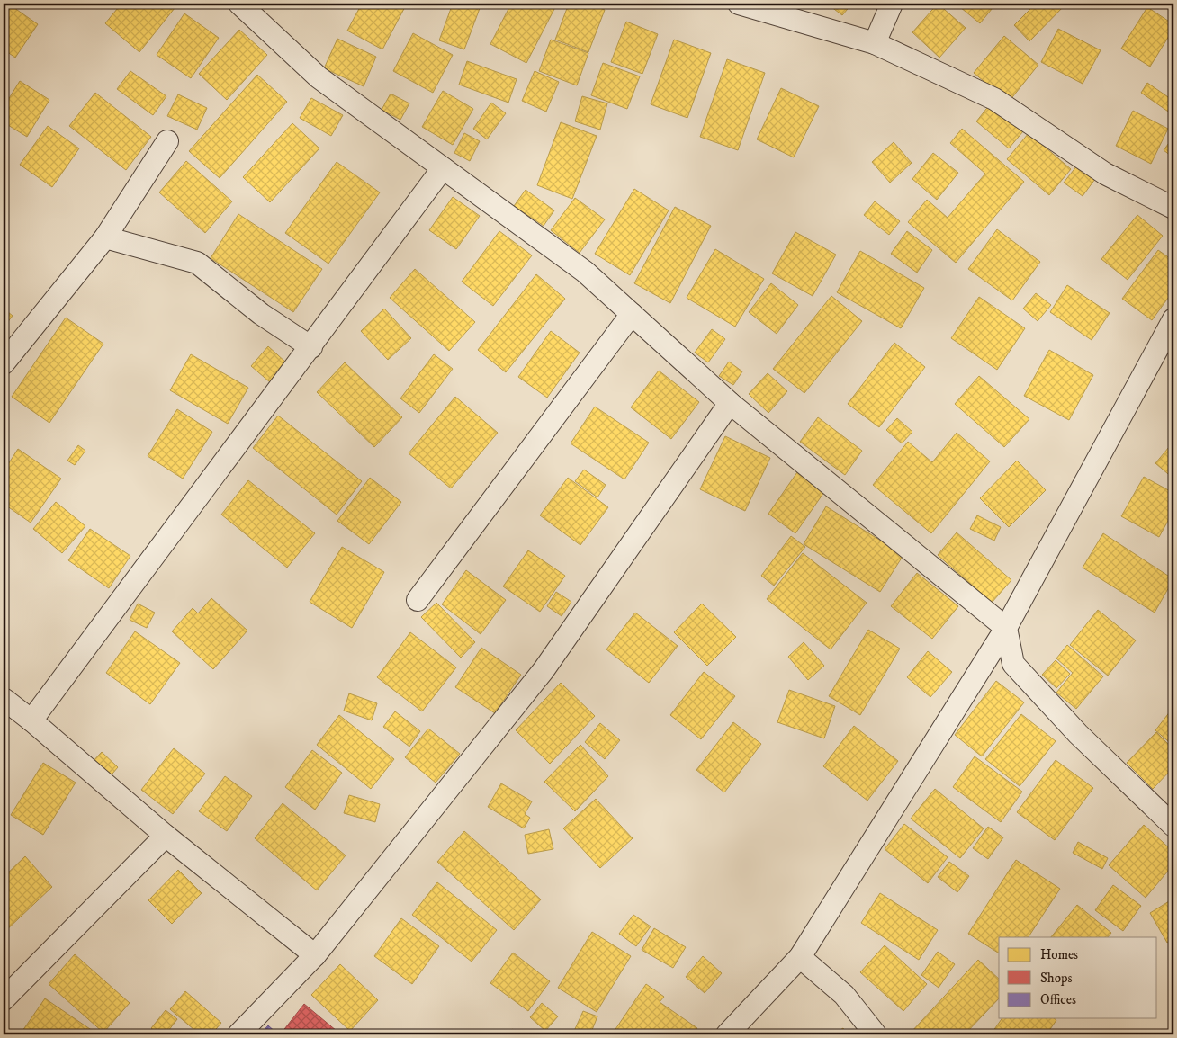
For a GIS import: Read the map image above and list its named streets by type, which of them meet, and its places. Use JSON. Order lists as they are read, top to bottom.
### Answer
{
  "legend": ["Homes", "Shops", "Offices"]
}
